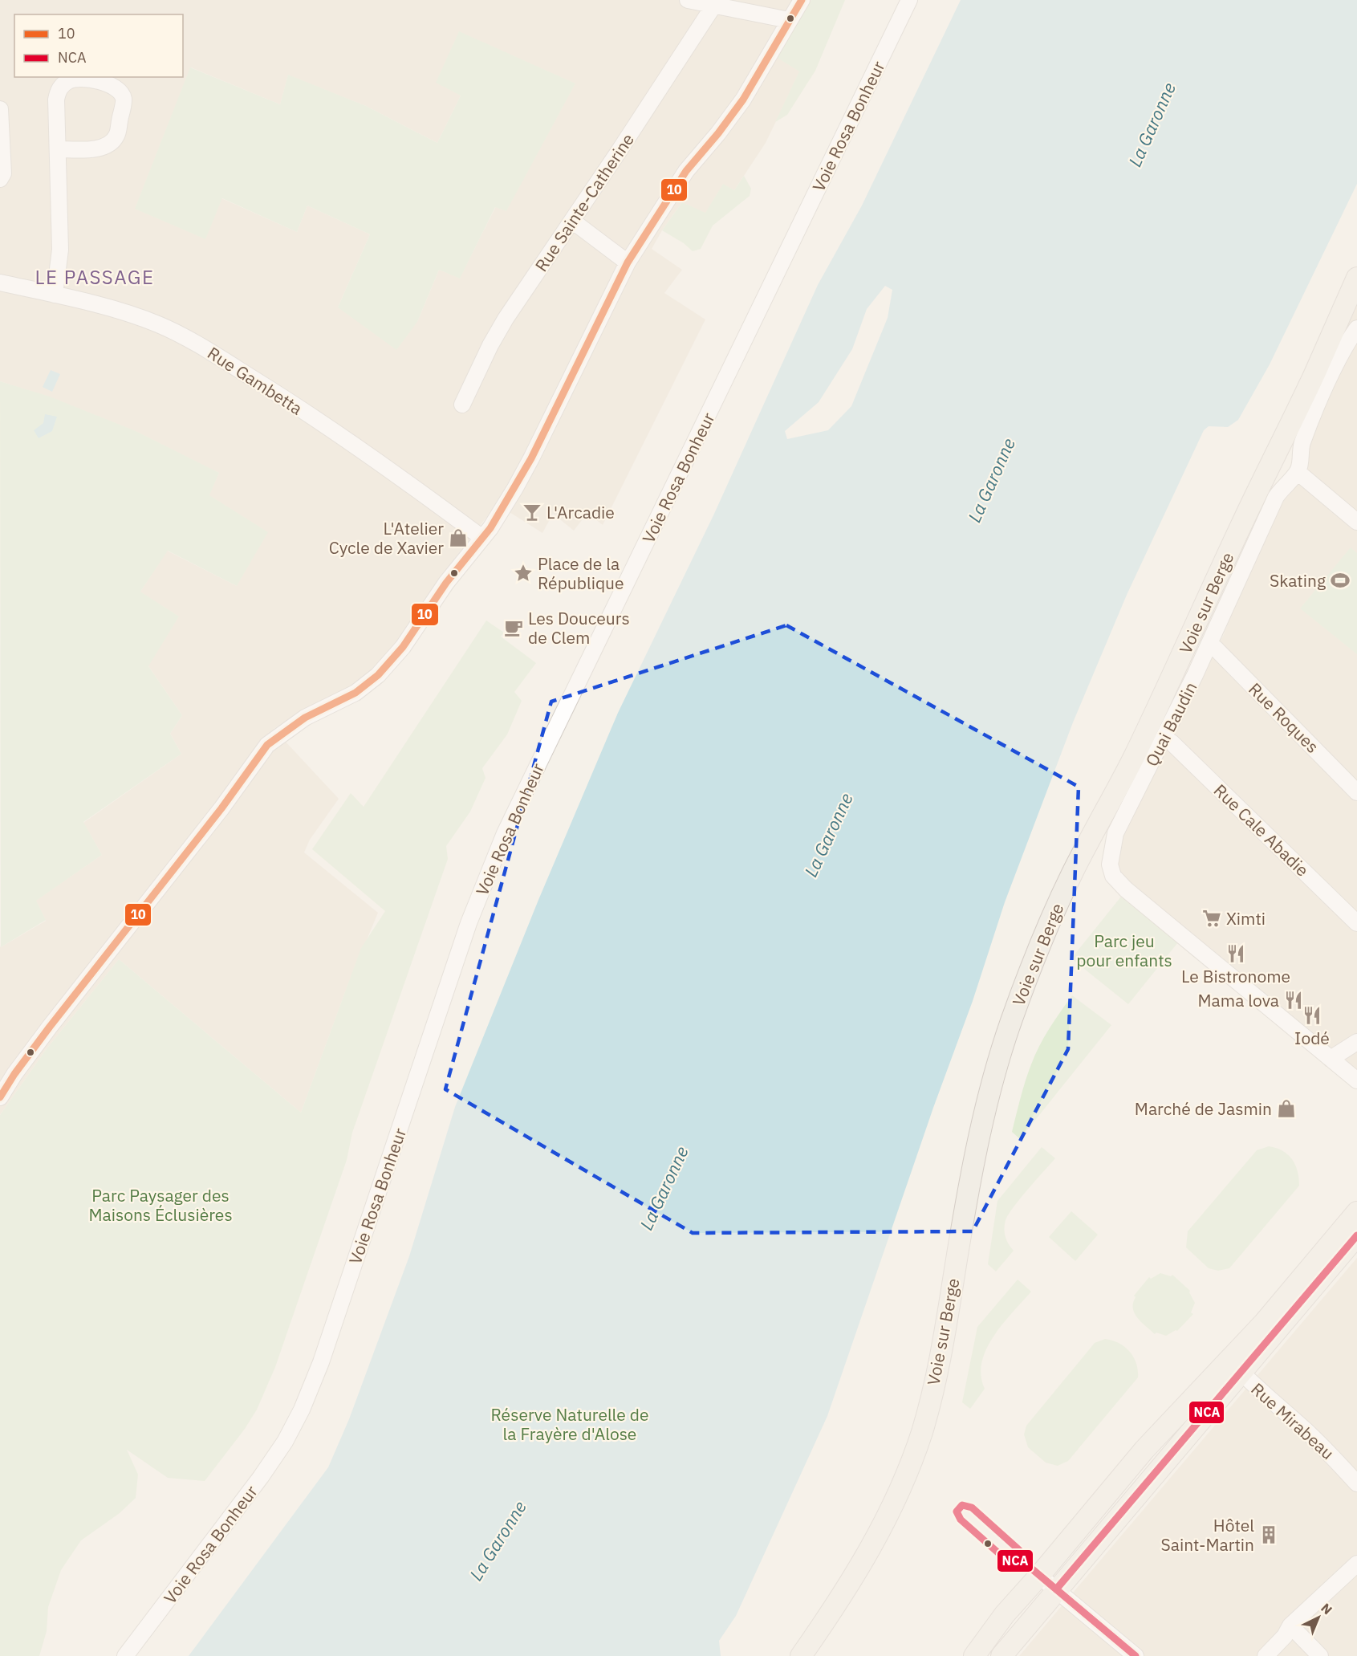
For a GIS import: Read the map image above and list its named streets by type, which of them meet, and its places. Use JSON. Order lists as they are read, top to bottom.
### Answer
{
  "streets": {
    "main road": ["Voie sur Berge"],
    "street": [
      "Voie Rosa Bonheur",
      "Rue Sainte-Catherine",
      "Rue Gambetta",
      "Rue Roques",
      "Quai Baudin",
      "Rue Cale Abadie",
      "Rue Mirabeau"
    ]
  },
  "crossings": [
    ["Rue Roques", "Quai Baudin"],
    ["Quai Baudin", "Rue Cale Abadie"]
  ],
  "districts": ["LE PASSAGE"],
  "water": ["La Garonne"],
  "parks": ["Parc jeu pour enfants", "Parc Paysager des Maisons Éclusières", "Réserve Naturelle de la Frayère d'Alose"],
  "places": {
    "bar": ["L'Arcadie"],
    "shop": ["L'Atelier Cycle de Xavier", "Marché de Jasmin"],
    "place": ["Place de la République"],
    "sports": ["Skating"],
    "cafe": ["Les Douceurs de Clem"],
    "supermarket": ["Ximti"],
    "restaurant": ["Le Bistronome", "Mama lova", "Iodé"],
    "building": ["Hôtel Saint-Martin"]
  },
  "lines": ["transit line 10", "transit line NCA"],
  "legend": ["10", "NCA"],
  "north": "top right"
}
